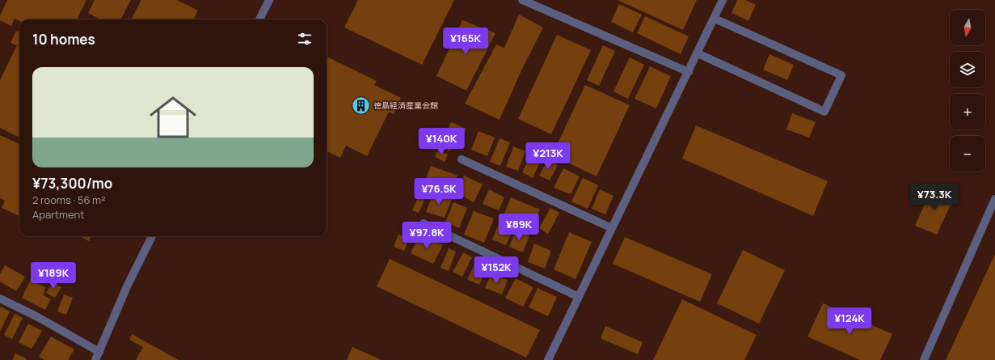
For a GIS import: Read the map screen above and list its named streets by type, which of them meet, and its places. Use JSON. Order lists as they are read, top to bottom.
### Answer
{
  "places": {
    "building": ["徳島経済産業会館"]
  },
  "north": "bottom",
  "page": {
    "map_buttons": ["+", "−"],
    "heading": "10 homes",
    "price": [
      "¥165K",
      "¥140K",
      "¥213K",
      "¥76.5K",
      "¥73.3K",
      "¥89K",
      "¥97.8K",
      "¥152K",
      "¥189K",
      "¥124K"
    ],
    "list": [
      {
        "name": "¥73,300/mo",
        "note": "2 rooms · 56 m² · Apartment"
      }
    ]
  }
}
